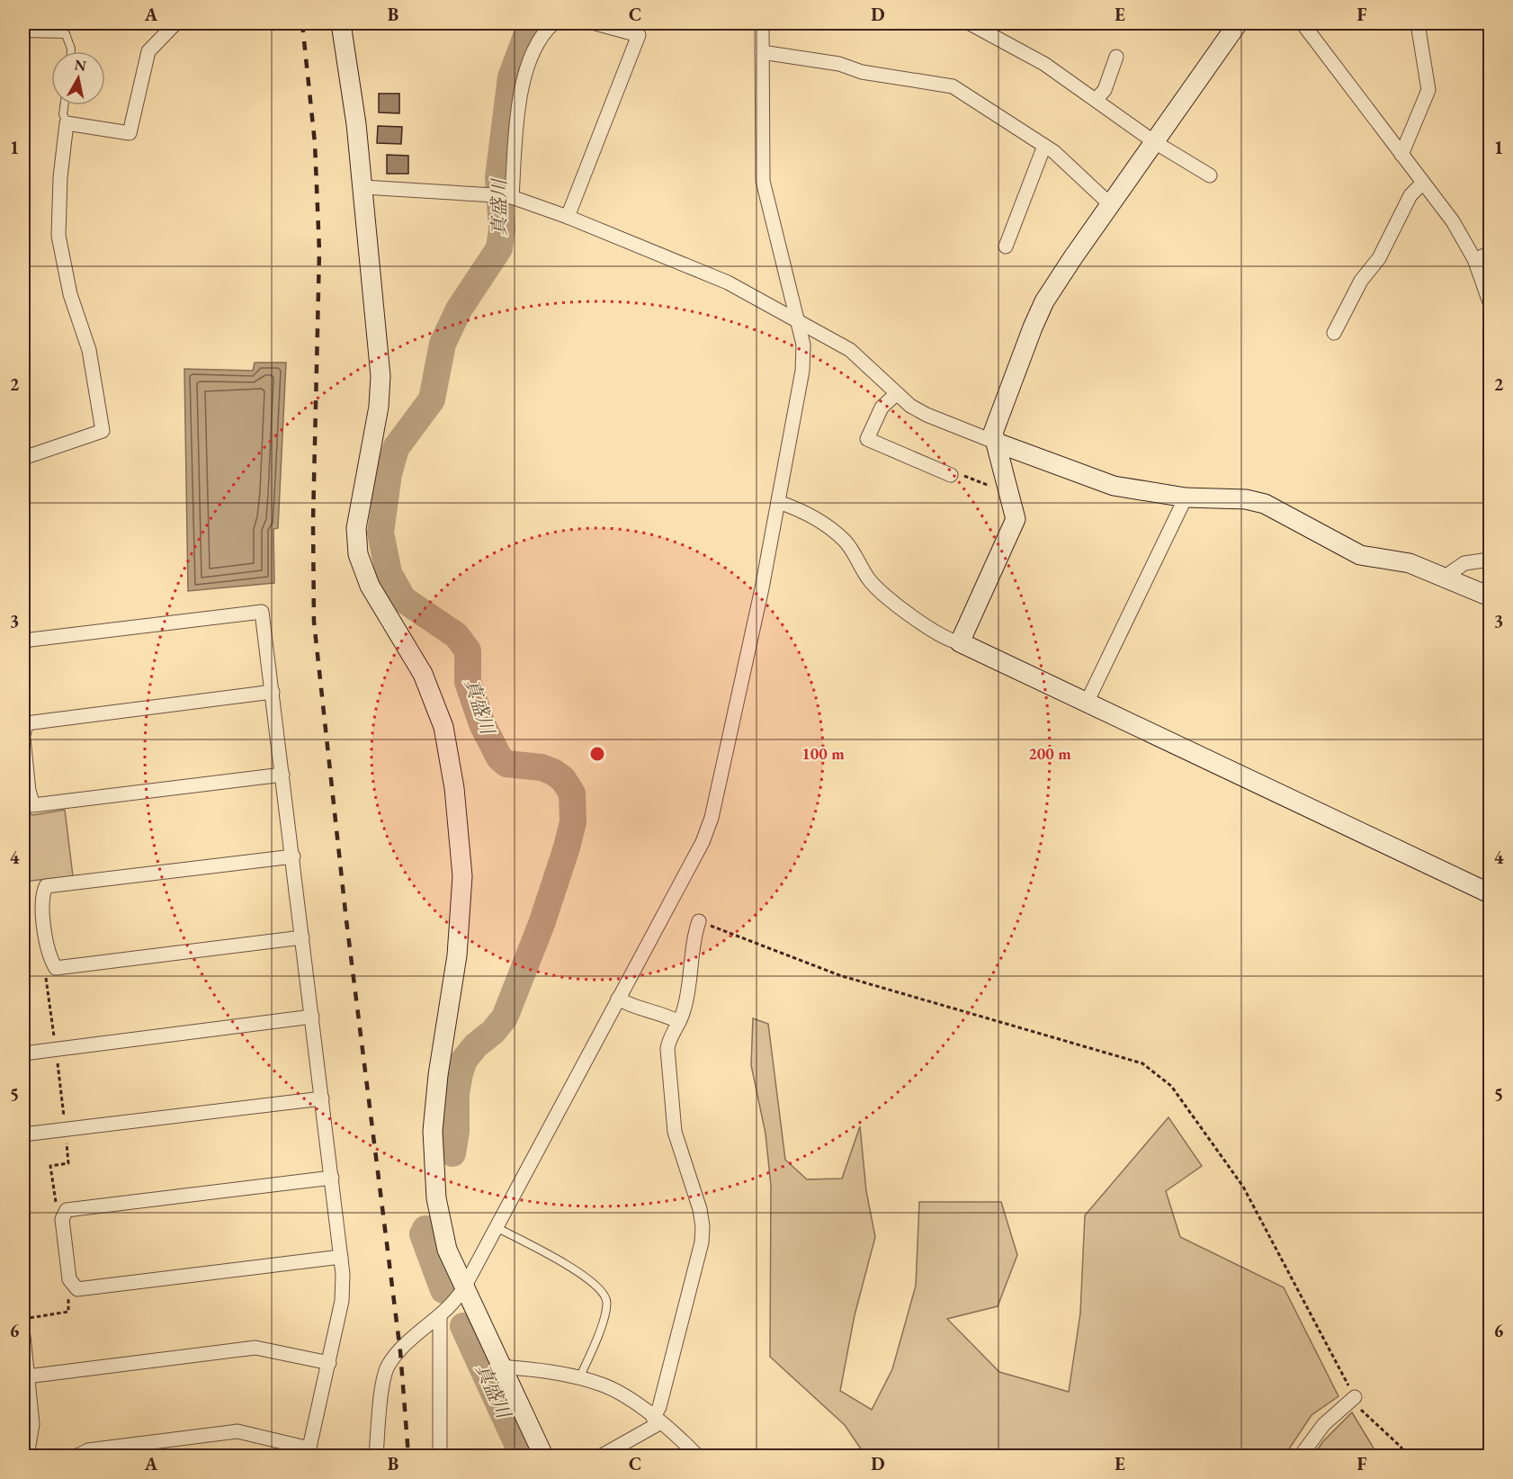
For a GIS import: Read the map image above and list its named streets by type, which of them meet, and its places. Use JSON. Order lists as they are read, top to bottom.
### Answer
{
  "water": ["真盛川"],
  "north": "top",
  "grid": {
    "columns": [
      "A",
      "B",
      "C",
      "D",
      "E",
      "F"
    ],
    "rows": [
      "1",
      "2",
      "3",
      "4",
      "5",
      "6"
    ]
  },
  "rings": ["100 m", "200 m"]
}
